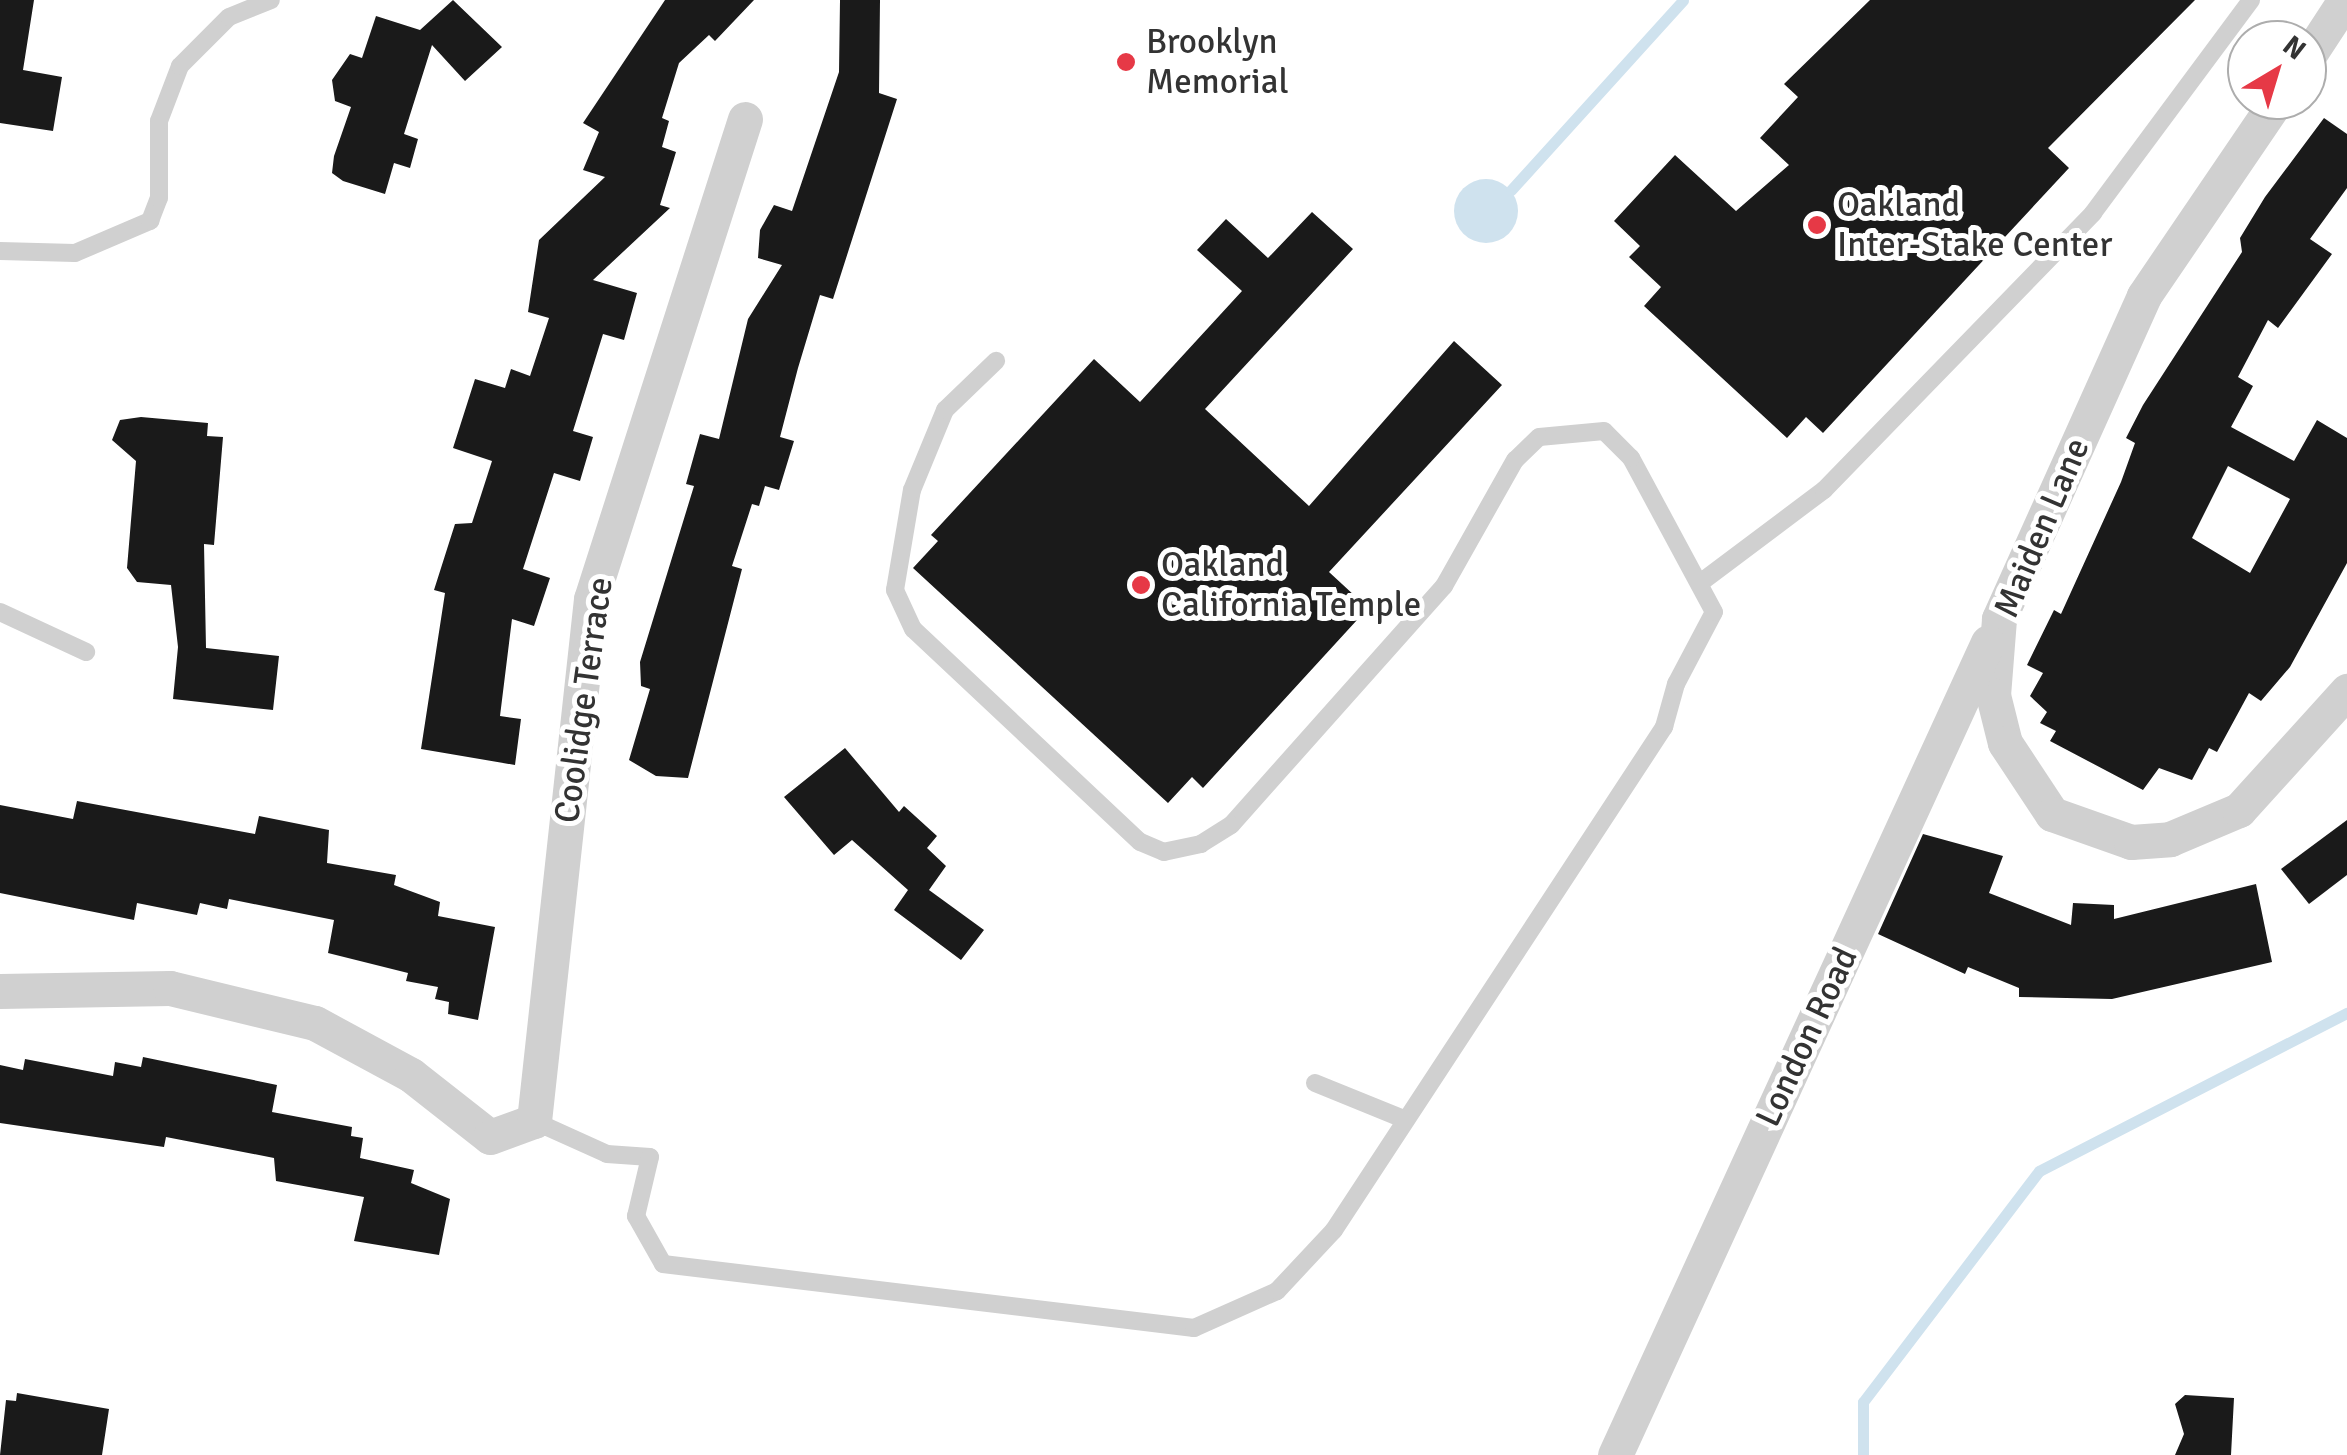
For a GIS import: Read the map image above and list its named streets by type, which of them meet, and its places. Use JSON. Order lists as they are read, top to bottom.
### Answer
{
  "streets": {
    "street": ["Maiden Lane", "Coolidge Terrace", "London Road"]
  },
  "crossings": [
    ["Maiden Lane", "London Road"]
  ],
  "places": ["Brooklyn Memorial", "Oakland Inter-Stake Center", "Oakland California Temple"],
  "north": "top right"
}
